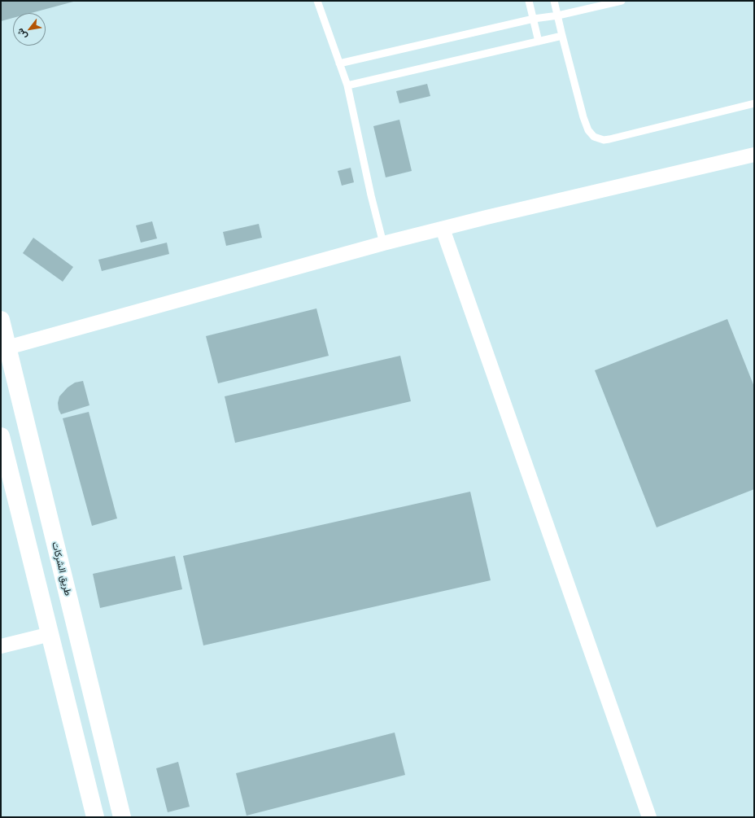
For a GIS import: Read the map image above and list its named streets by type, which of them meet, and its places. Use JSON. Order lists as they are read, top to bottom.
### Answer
{
  "streets": {
    "street": ["طريق الشركات"]
  },
  "north": "bottom left"
}
